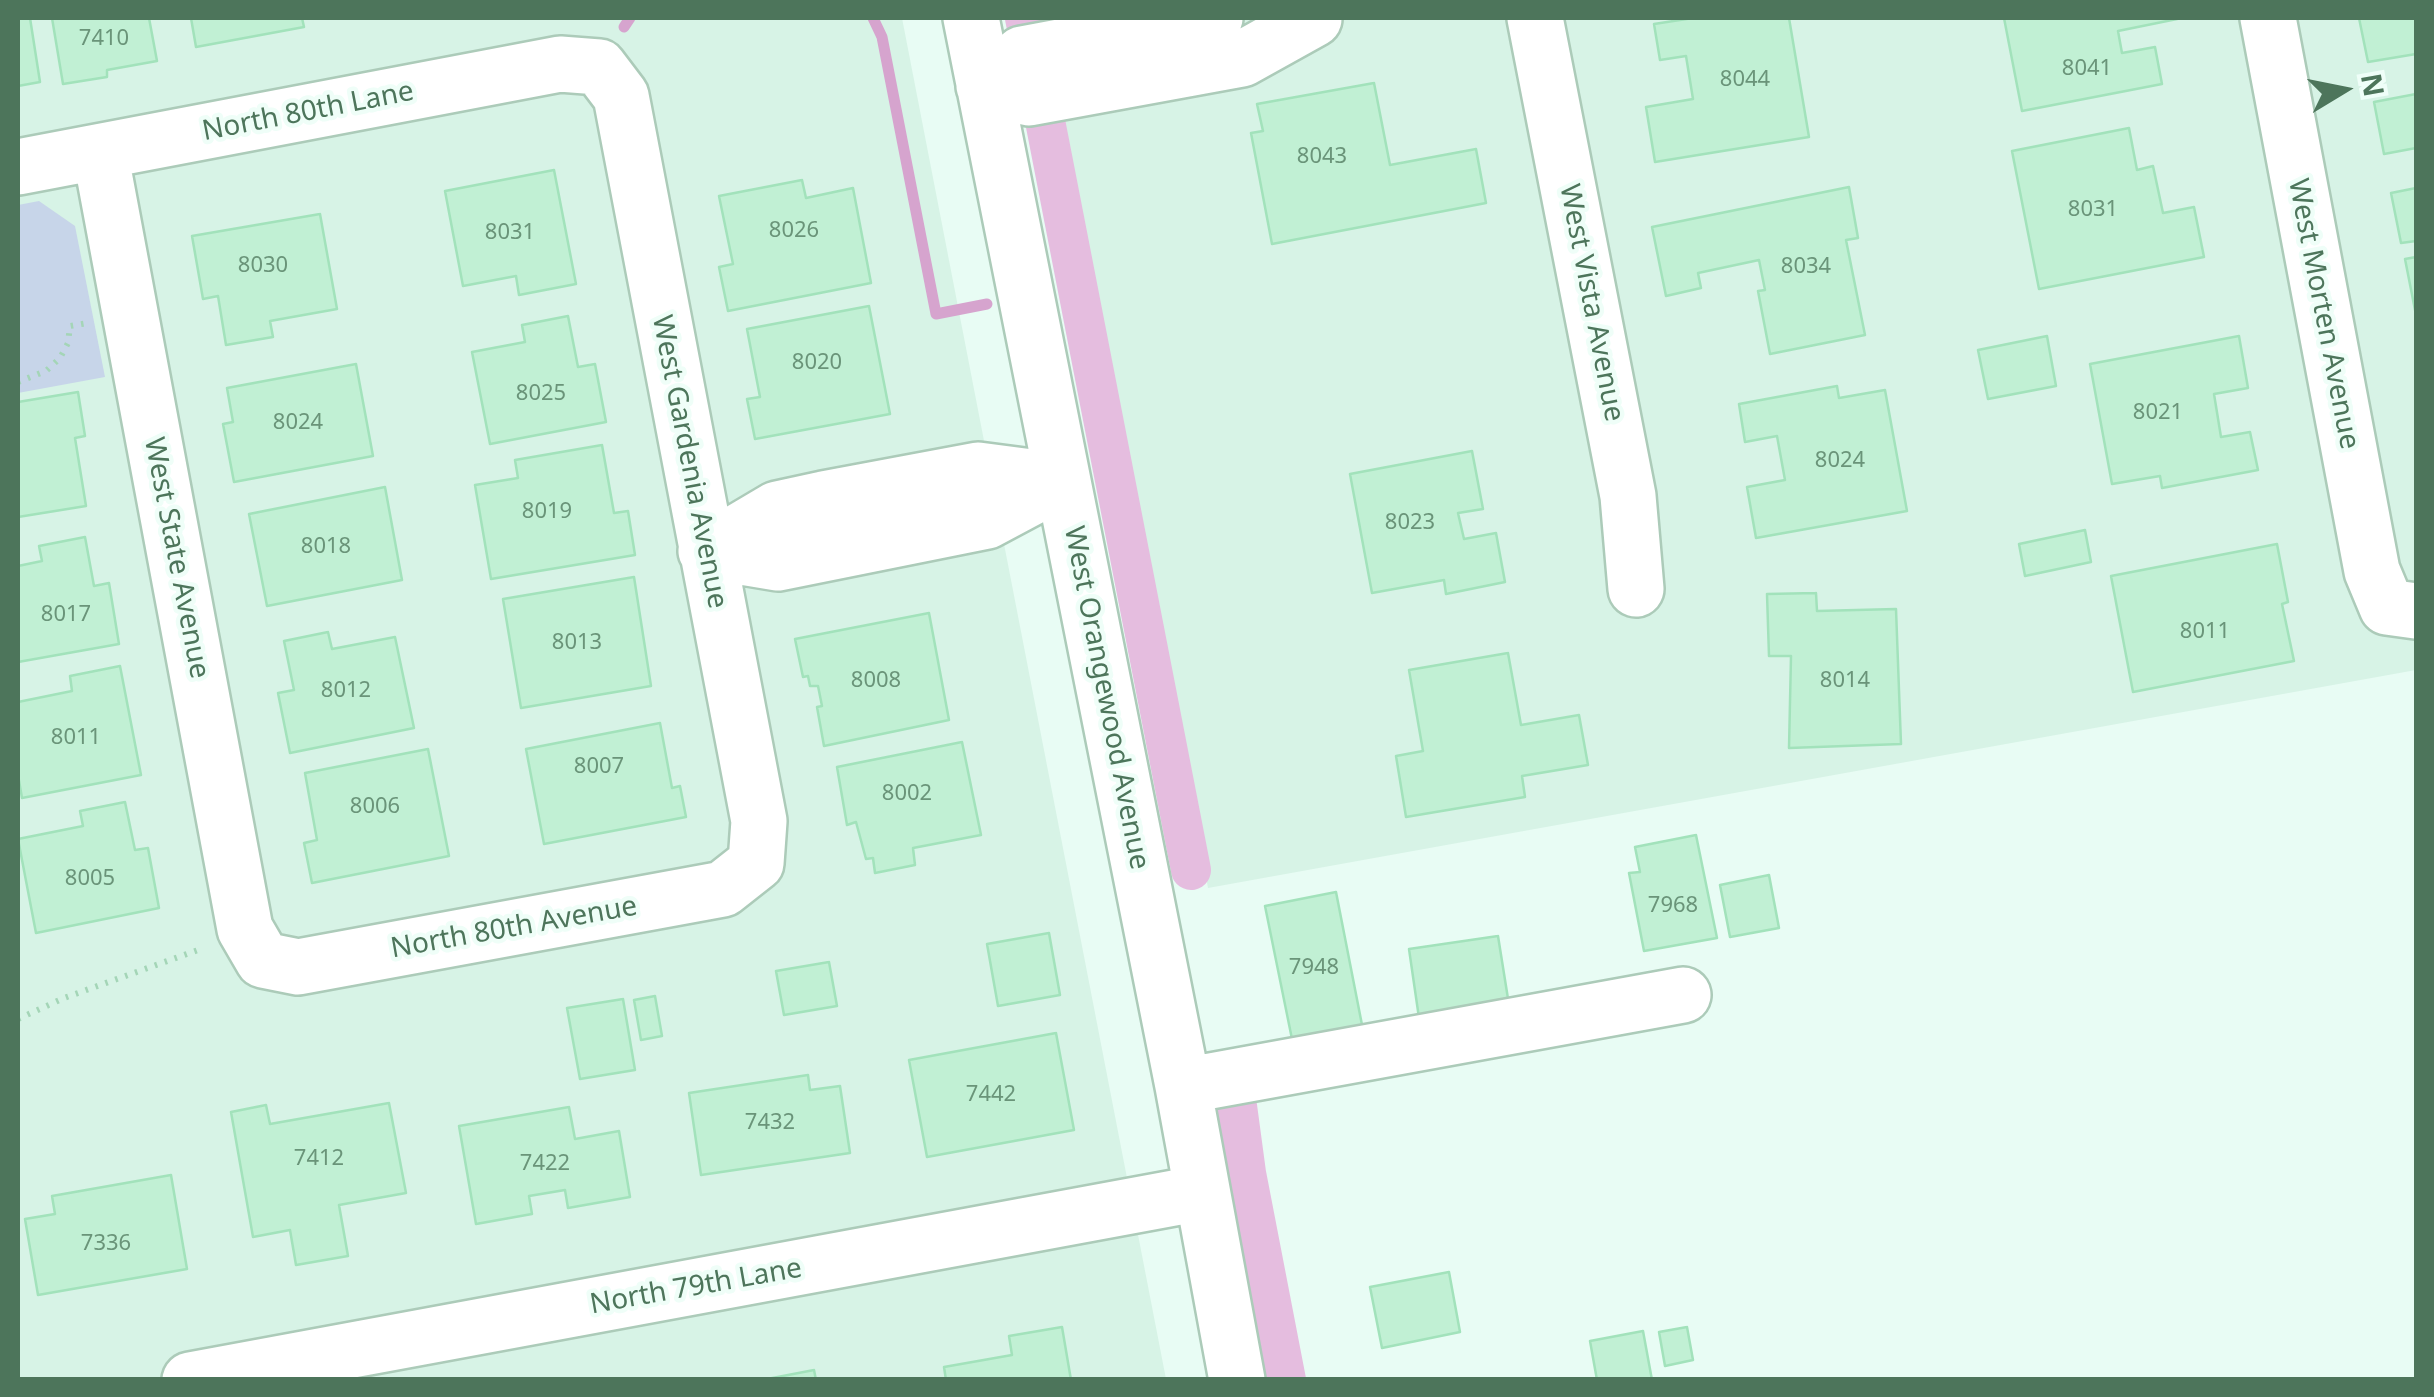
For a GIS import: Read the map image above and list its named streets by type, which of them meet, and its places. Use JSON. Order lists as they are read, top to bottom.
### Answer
{
  "streets": {
    "street": [
      "North 80th Lane",
      "West Vista Avenue",
      "West Morten Avenue",
      "West Gardenia Avenue",
      "West State Avenue",
      "West Orangewood Avenue",
      "North 80th Avenue",
      "North 79th Lane"
    ]
  },
  "crossings": [
    ["North 80th Lane", "West Gardenia Avenue"],
    ["North 80th Lane", "West State Avenue"],
    ["West Gardenia Avenue", "North 80th Avenue"],
    ["West State Avenue", "North 80th Avenue"],
    ["West Orangewood Avenue", "North 79th Lane"]
  ],
  "house_numbers": [
    "7410",
    "8041",
    "8044",
    "8043",
    "8031",
    "8026",
    "8031",
    "8030",
    "8034",
    "8020",
    "8025",
    "8021",
    "8024",
    "8024",
    "8019",
    "8023",
    "8018",
    "8017",
    "8011",
    "8013",
    "8008",
    "8014",
    "8012",
    "8011",
    "8007",
    "8002",
    "8006",
    "8005",
    "7968",
    "7948",
    "7442",
    "7432",
    "7412",
    "7422",
    "7336"
  ],
  "north": "right"
}
